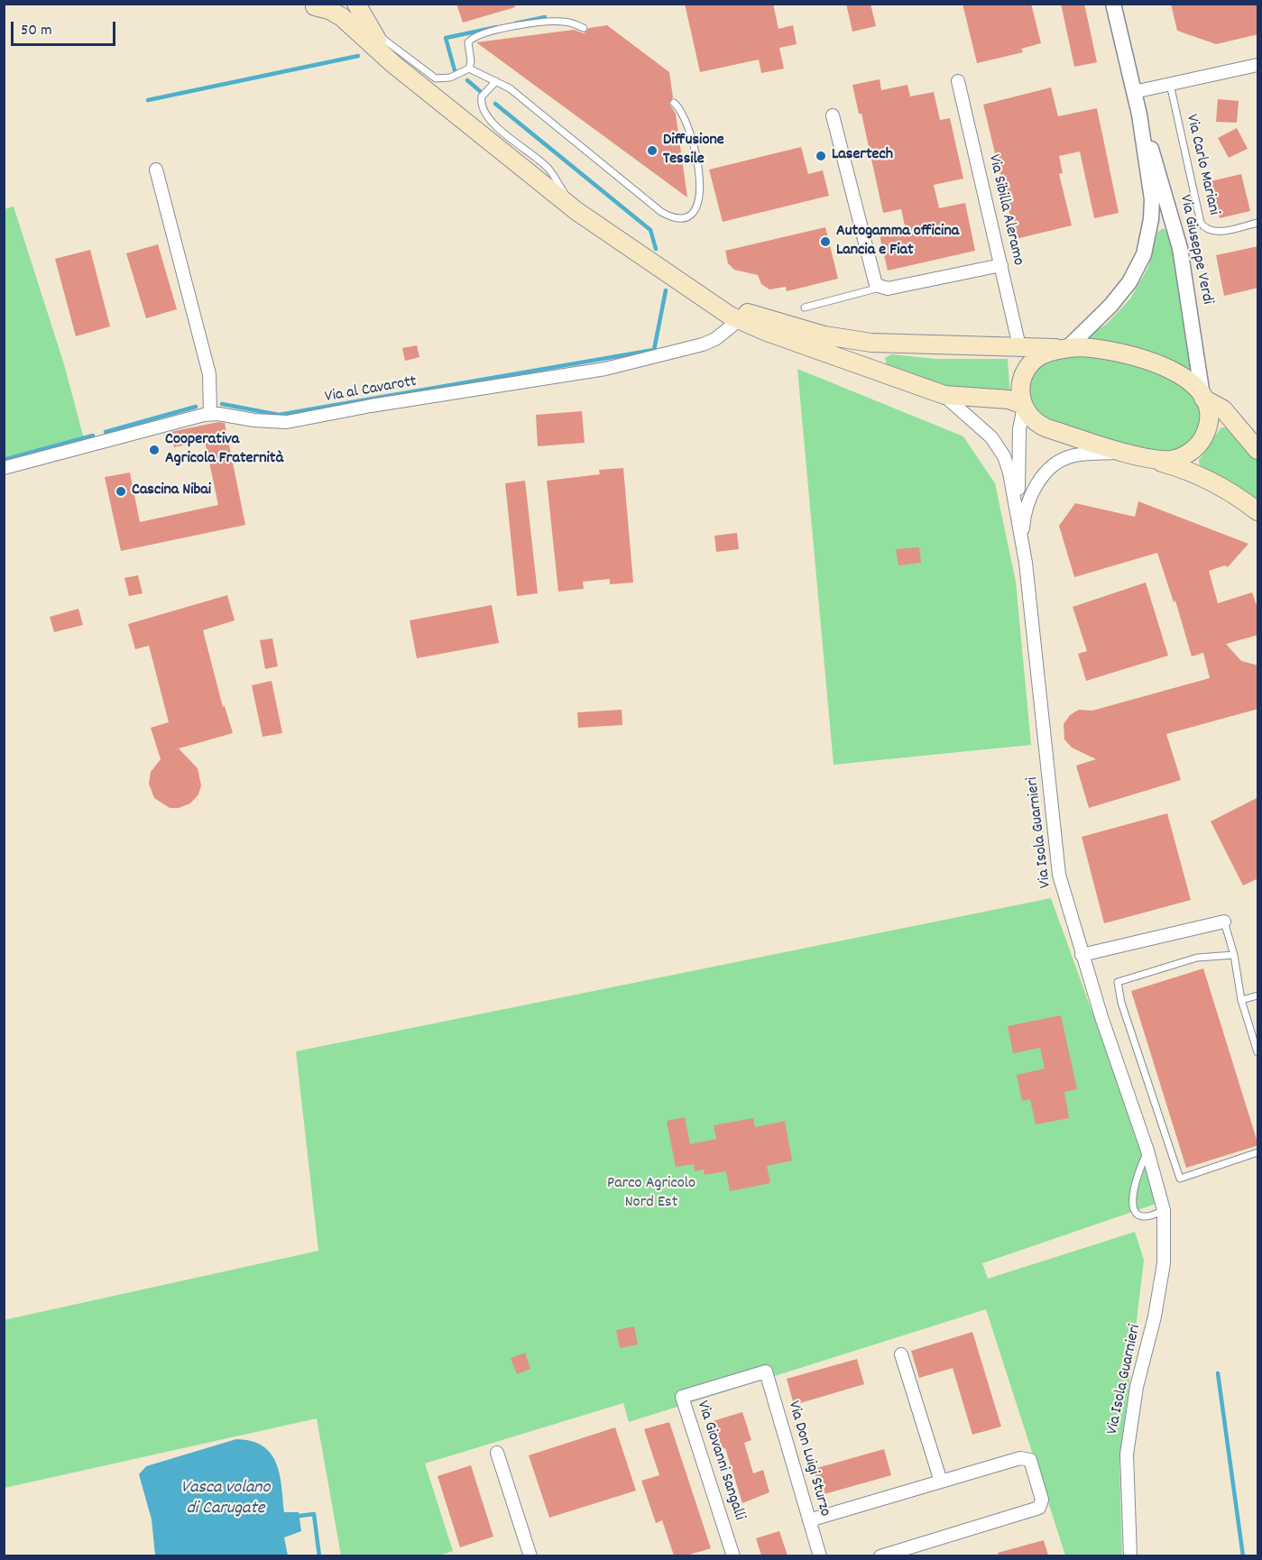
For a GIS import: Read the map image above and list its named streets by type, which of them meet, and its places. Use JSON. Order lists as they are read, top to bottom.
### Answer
{
  "streets": {
    "street": [
      "Via Sibilla Aleramo",
      "Via Giuseppe Verdi",
      "Via al Cavarott",
      "Via Isola Guarnieri",
      "Via Don Luigi Sturzo",
      "Via Giovanni Sangalli"
    ],
    "lane": ["Via Carlo Mariani"]
  },
  "crossings": [
    ["Via Don Luigi Sturzo", "Via Giovanni Sangalli"]
  ],
  "water": ["Vasca volano di Carugate"],
  "parks": ["Parco Agricolo Nord Est"],
  "places": [
    "Diffusione Tessile",
    "Lasertech",
    "Autogamma officina Lancia e Fiat",
    "Cooperativa Agricola Fraternità",
    "Cascina Nibai"
  ],
  "scale_bar": "50 m"
}
